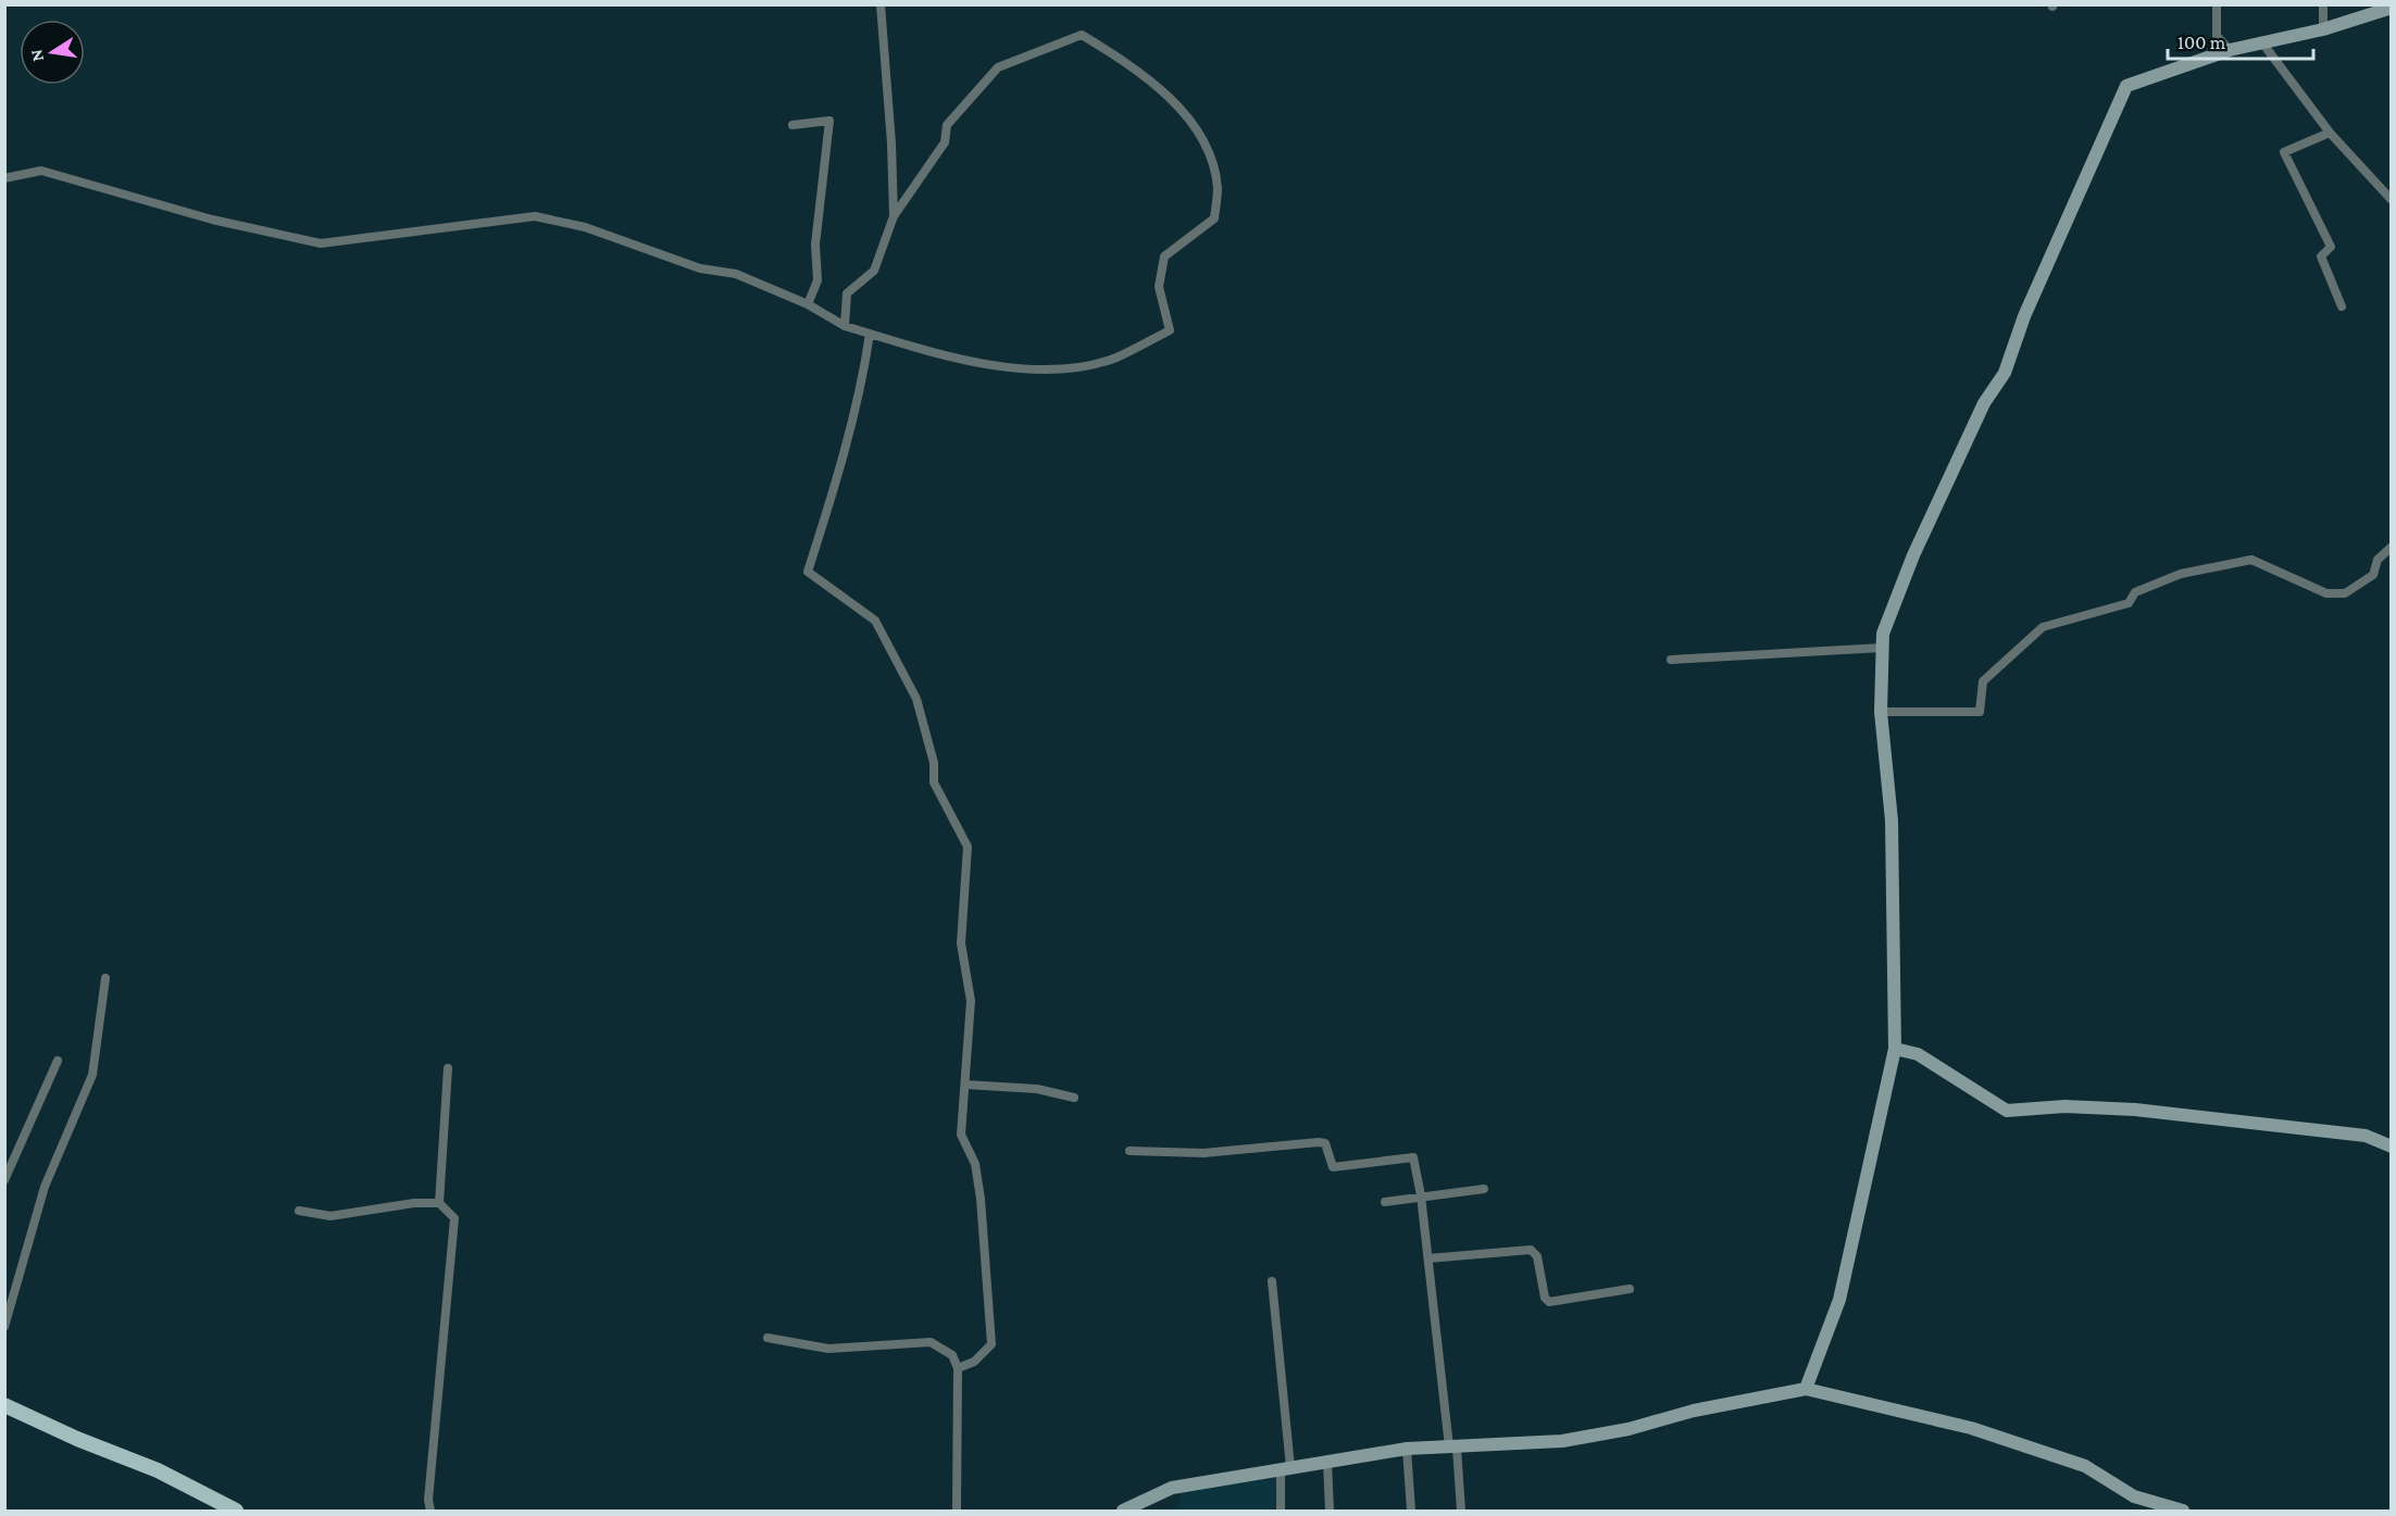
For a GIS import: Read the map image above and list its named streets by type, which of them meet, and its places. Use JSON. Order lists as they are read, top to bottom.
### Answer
{
  "scale_bar": "100 m",
  "north": "left"
}
